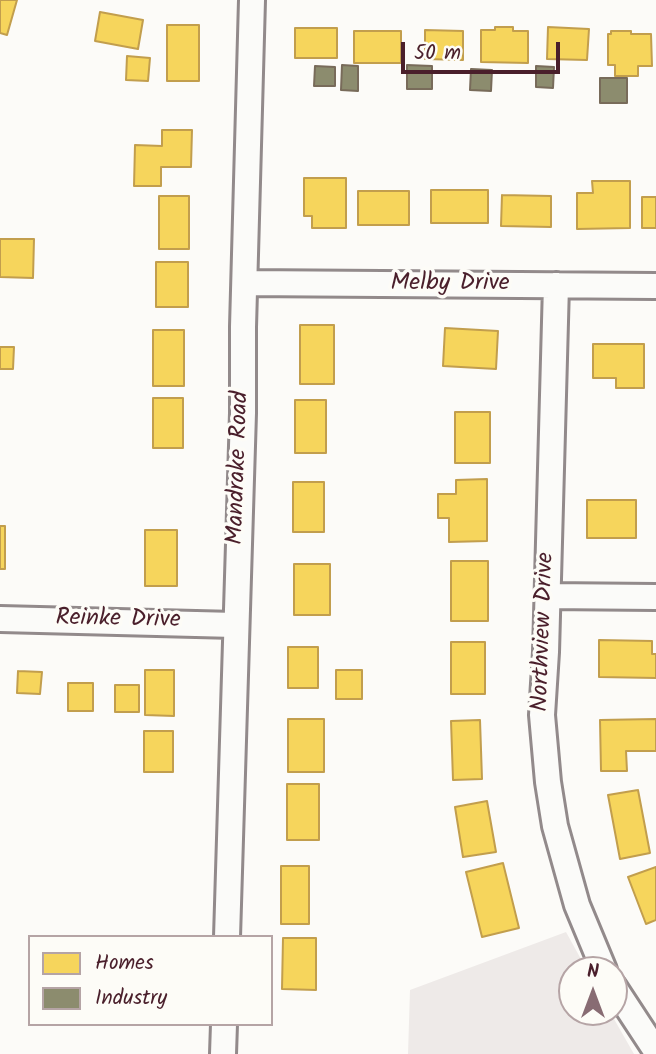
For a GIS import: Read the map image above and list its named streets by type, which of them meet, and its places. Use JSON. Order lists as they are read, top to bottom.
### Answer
{
  "streets": {
    "street": [
      "Melby Drive",
      "Mandrake Road",
      "Reinke Drive",
      "Northview Drive"
    ]
  },
  "crossings": [
    ["Melby Drive", "Mandrake Road"],
    ["Melby Drive", "Northview Drive"],
    ["Mandrake Road", "Reinke Drive"]
  ],
  "legend": ["Homes", "Industry"],
  "scale_bar": "50 m",
  "north": "top"
}
